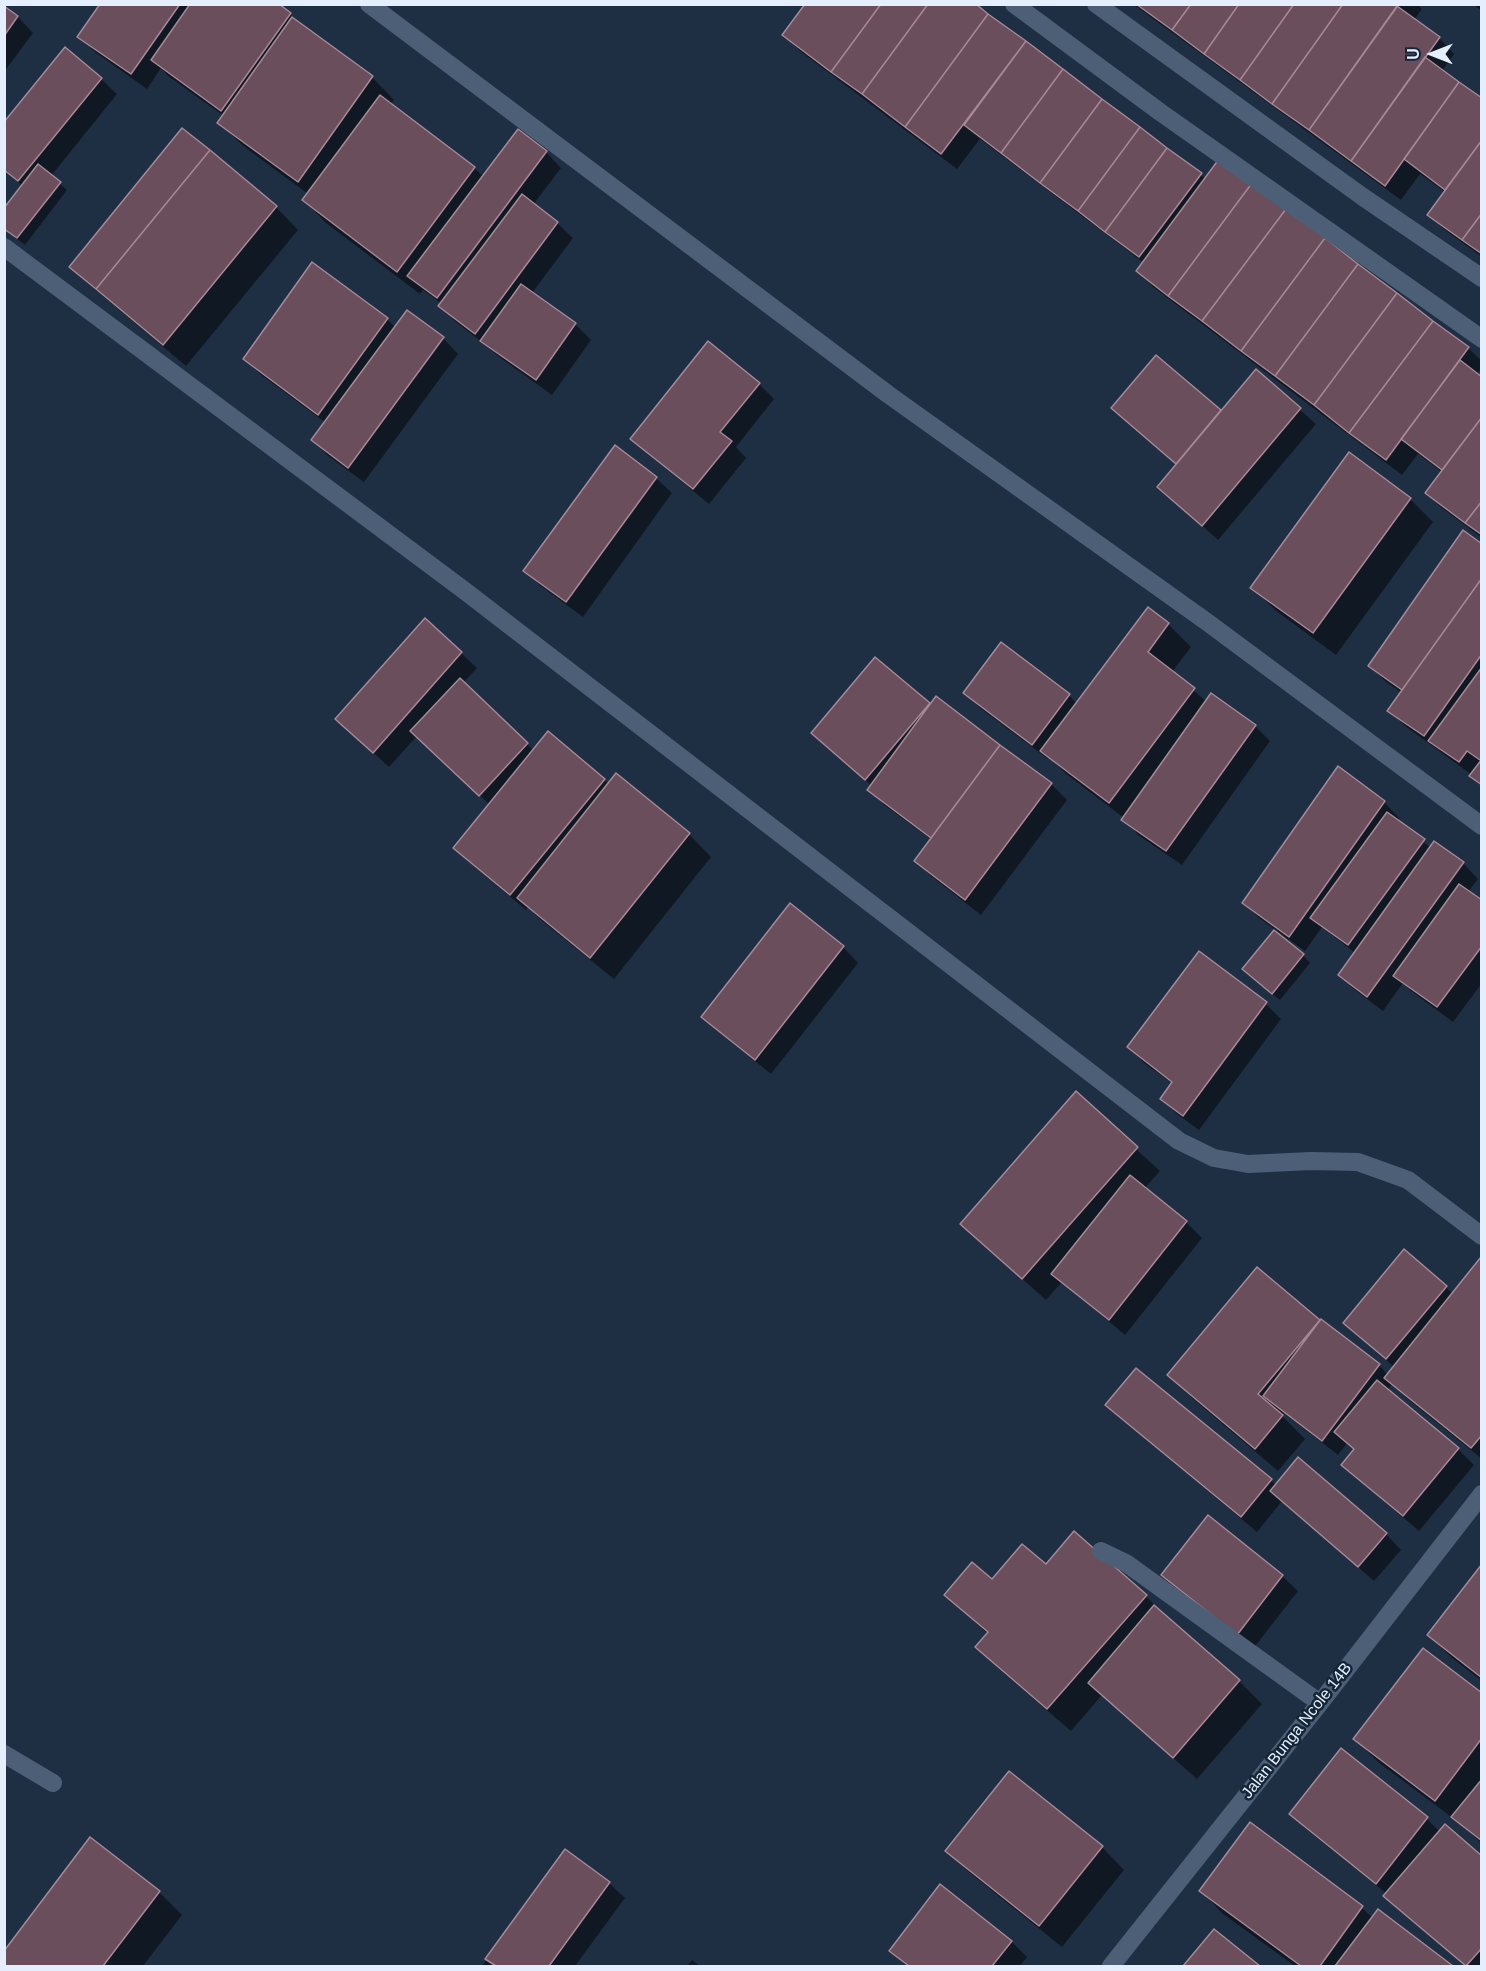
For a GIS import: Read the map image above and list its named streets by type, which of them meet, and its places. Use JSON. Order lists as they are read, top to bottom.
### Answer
{
  "streets": {
    "street": ["Jalan Bunga Ncole 14B"]
  },
  "north": "left"
}
